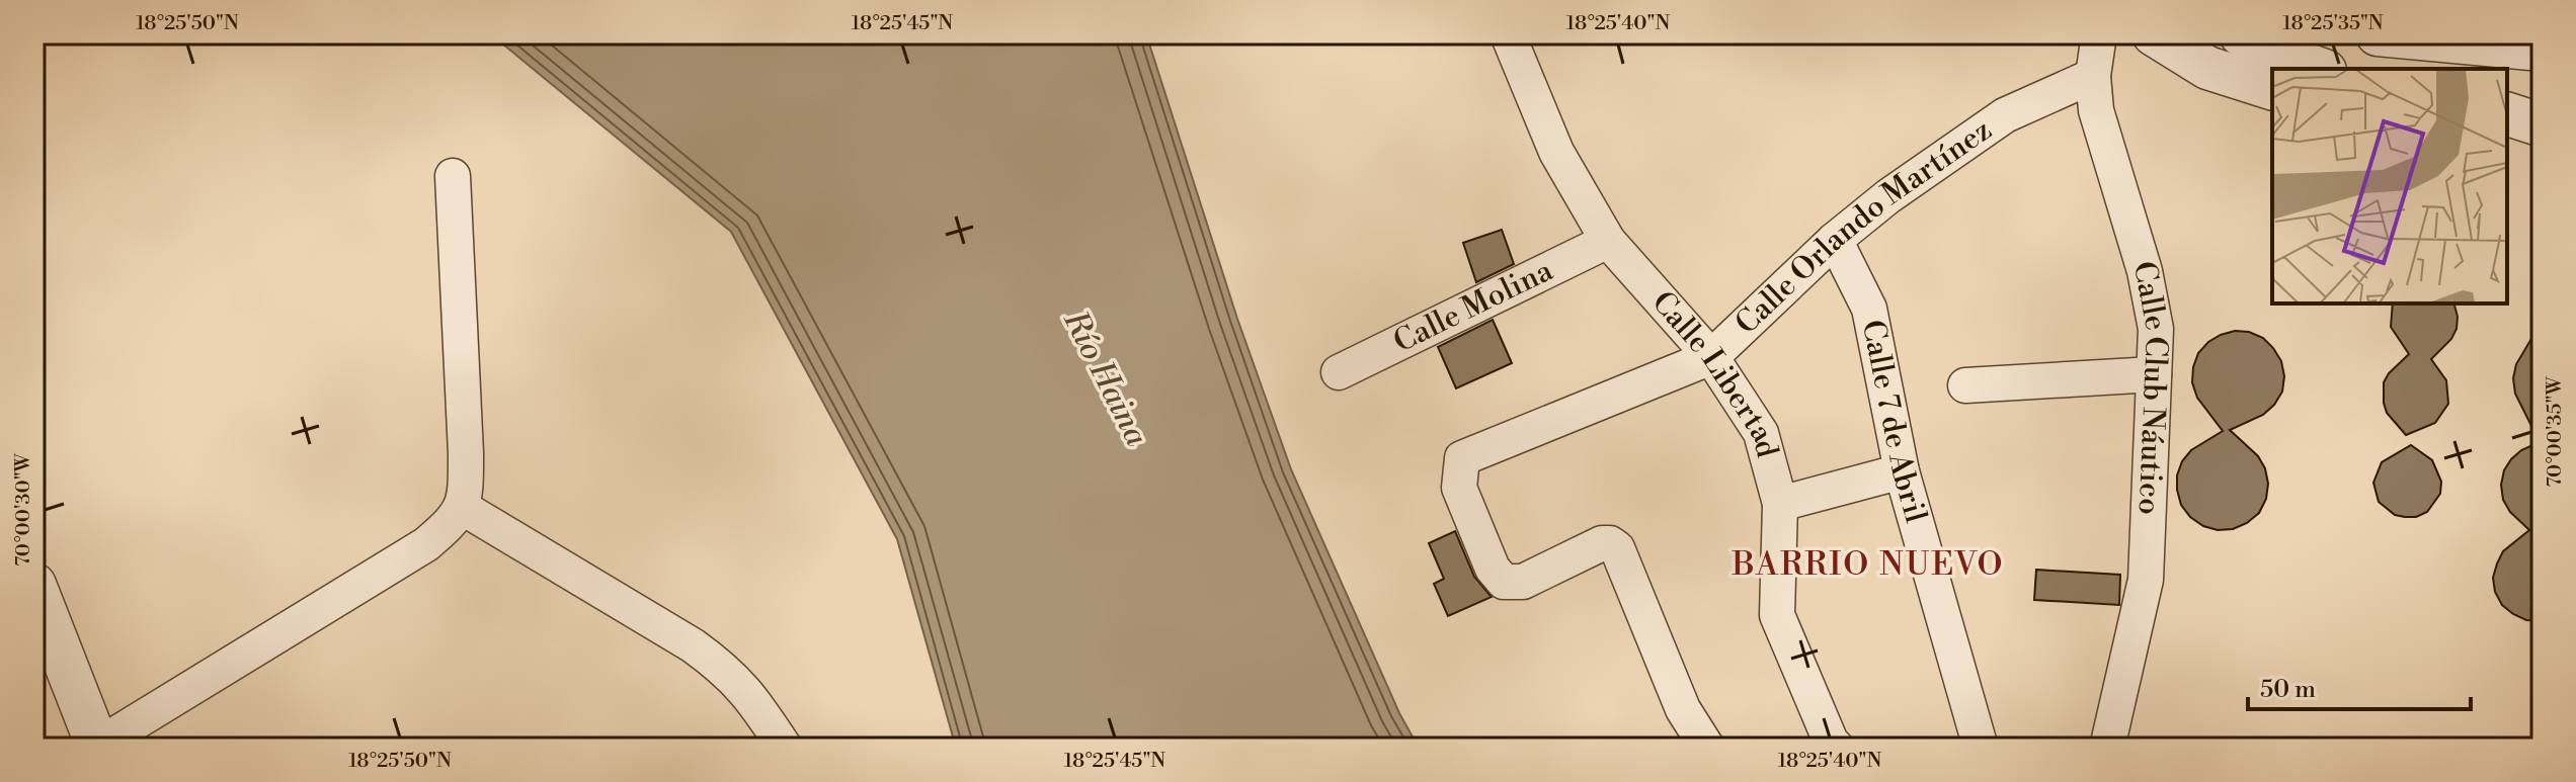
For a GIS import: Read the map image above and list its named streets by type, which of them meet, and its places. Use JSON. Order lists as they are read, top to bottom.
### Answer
{
  "streets": {
    "street": [
      "Calle Orlando Martínez",
      "Calle Molina",
      "Calle Libertad",
      "Calle Club Náutico",
      "Calle 7 de Abril"
    ]
  },
  "crossings": [
    ["Calle Orlando Martínez", "Calle Libertad"],
    ["Calle Orlando Martínez", "Calle Club Náutico"],
    ["Calle Orlando Martínez", "Calle 7 de Abril"],
    ["Calle Molina", "Calle Libertad"]
  ],
  "districts": ["BARRIO NUEVO"],
  "water": ["Río Haina"],
  "scale_bar": "50 m",
  "coordinates": [
    "18°25'50\"N",
    "18°25'45\"N",
    "18°25'40\"N",
    "18°25'35\"N",
    "70°00'35\"W",
    "70°00'30\"W"
  ]
}
